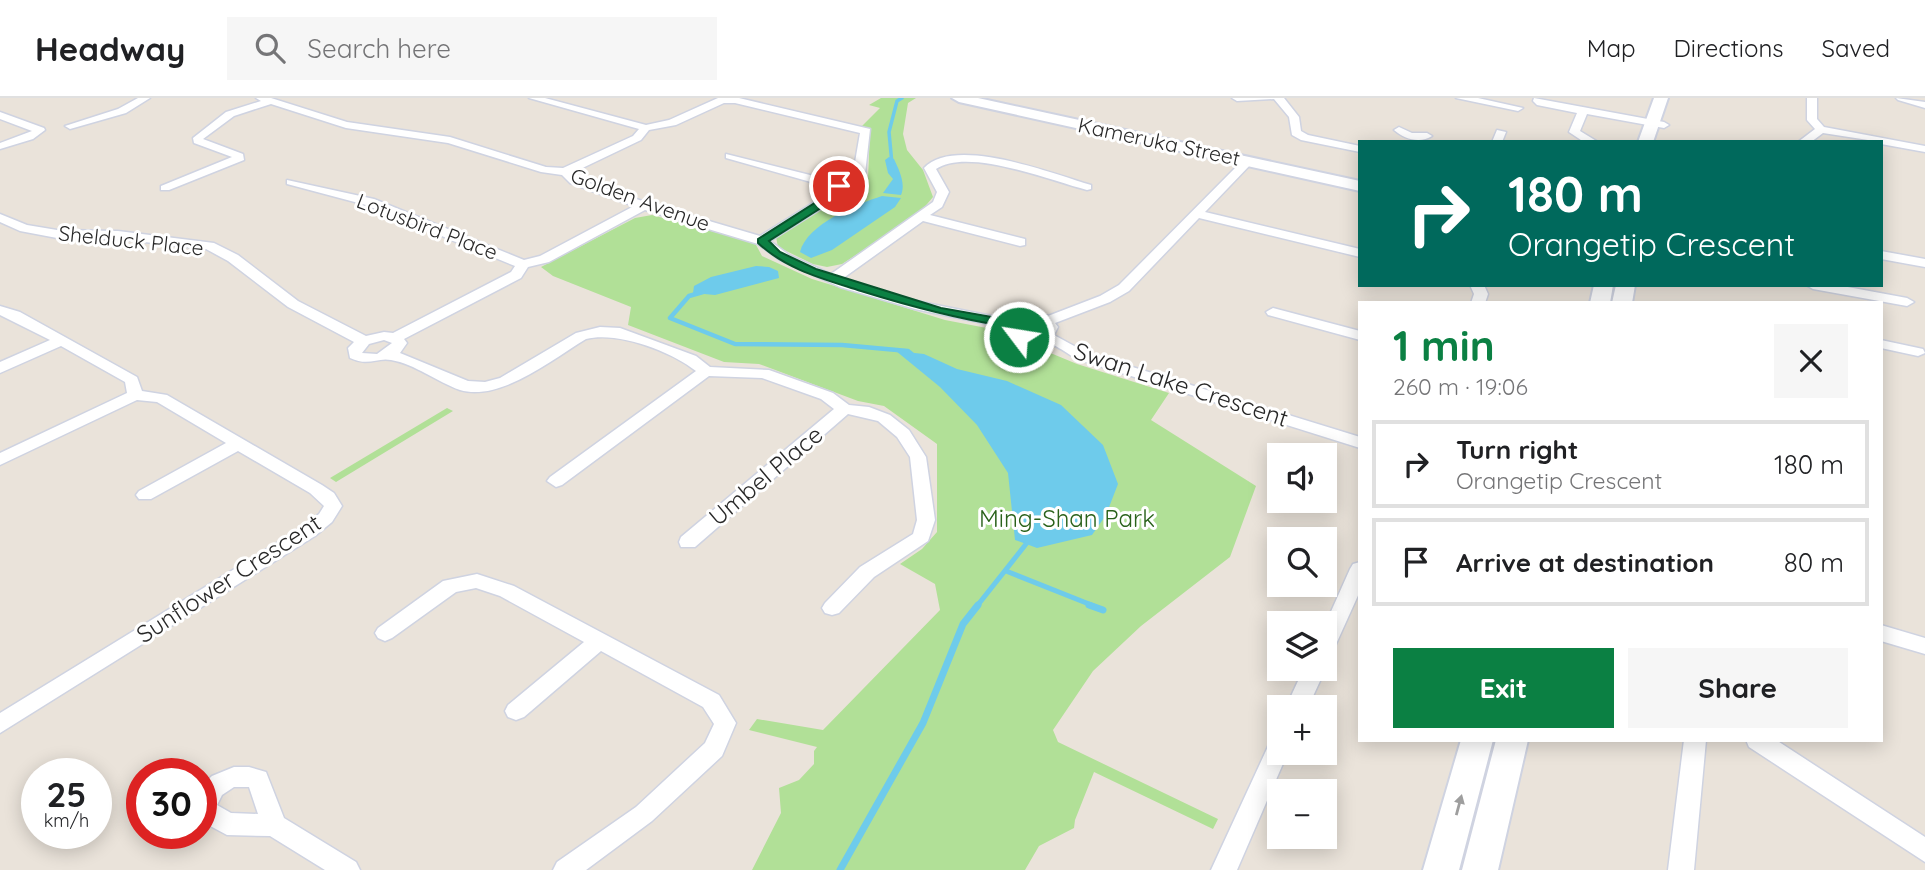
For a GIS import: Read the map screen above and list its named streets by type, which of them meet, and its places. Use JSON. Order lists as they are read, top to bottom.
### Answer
{
  "streets": {
    "street": [
      "Kameruka Street",
      "Golden Avenue",
      "Lotusbird Place",
      "Shelduck Place",
      "Swan Lake Crescent",
      "Umbel Place",
      "Sunflower Crescent"
    ]
  },
  "parks": ["Ming-Shan Park"],
  "page": {
    "header": "Headway",
    "search": "Search here",
    "nav": ["Map", "Directions", "Saved"],
    "turn": ["180 m", "Orangetip Crescent"],
    "heading": ["1 min", "260 m · 19:06"],
    "list": [
      {
        "name": "Turn right",
        "note": "Orangetip Crescent",
        "value": "180 m"
      },
      {
        "name": "Arrive at destination",
        "value": "80 m"
      }
    ],
    "map_buttons": ["+", "−"],
    "buttons": ["Exit", "Share"],
    "speed": "25 km/h",
    "limit": "30"
  }
}
